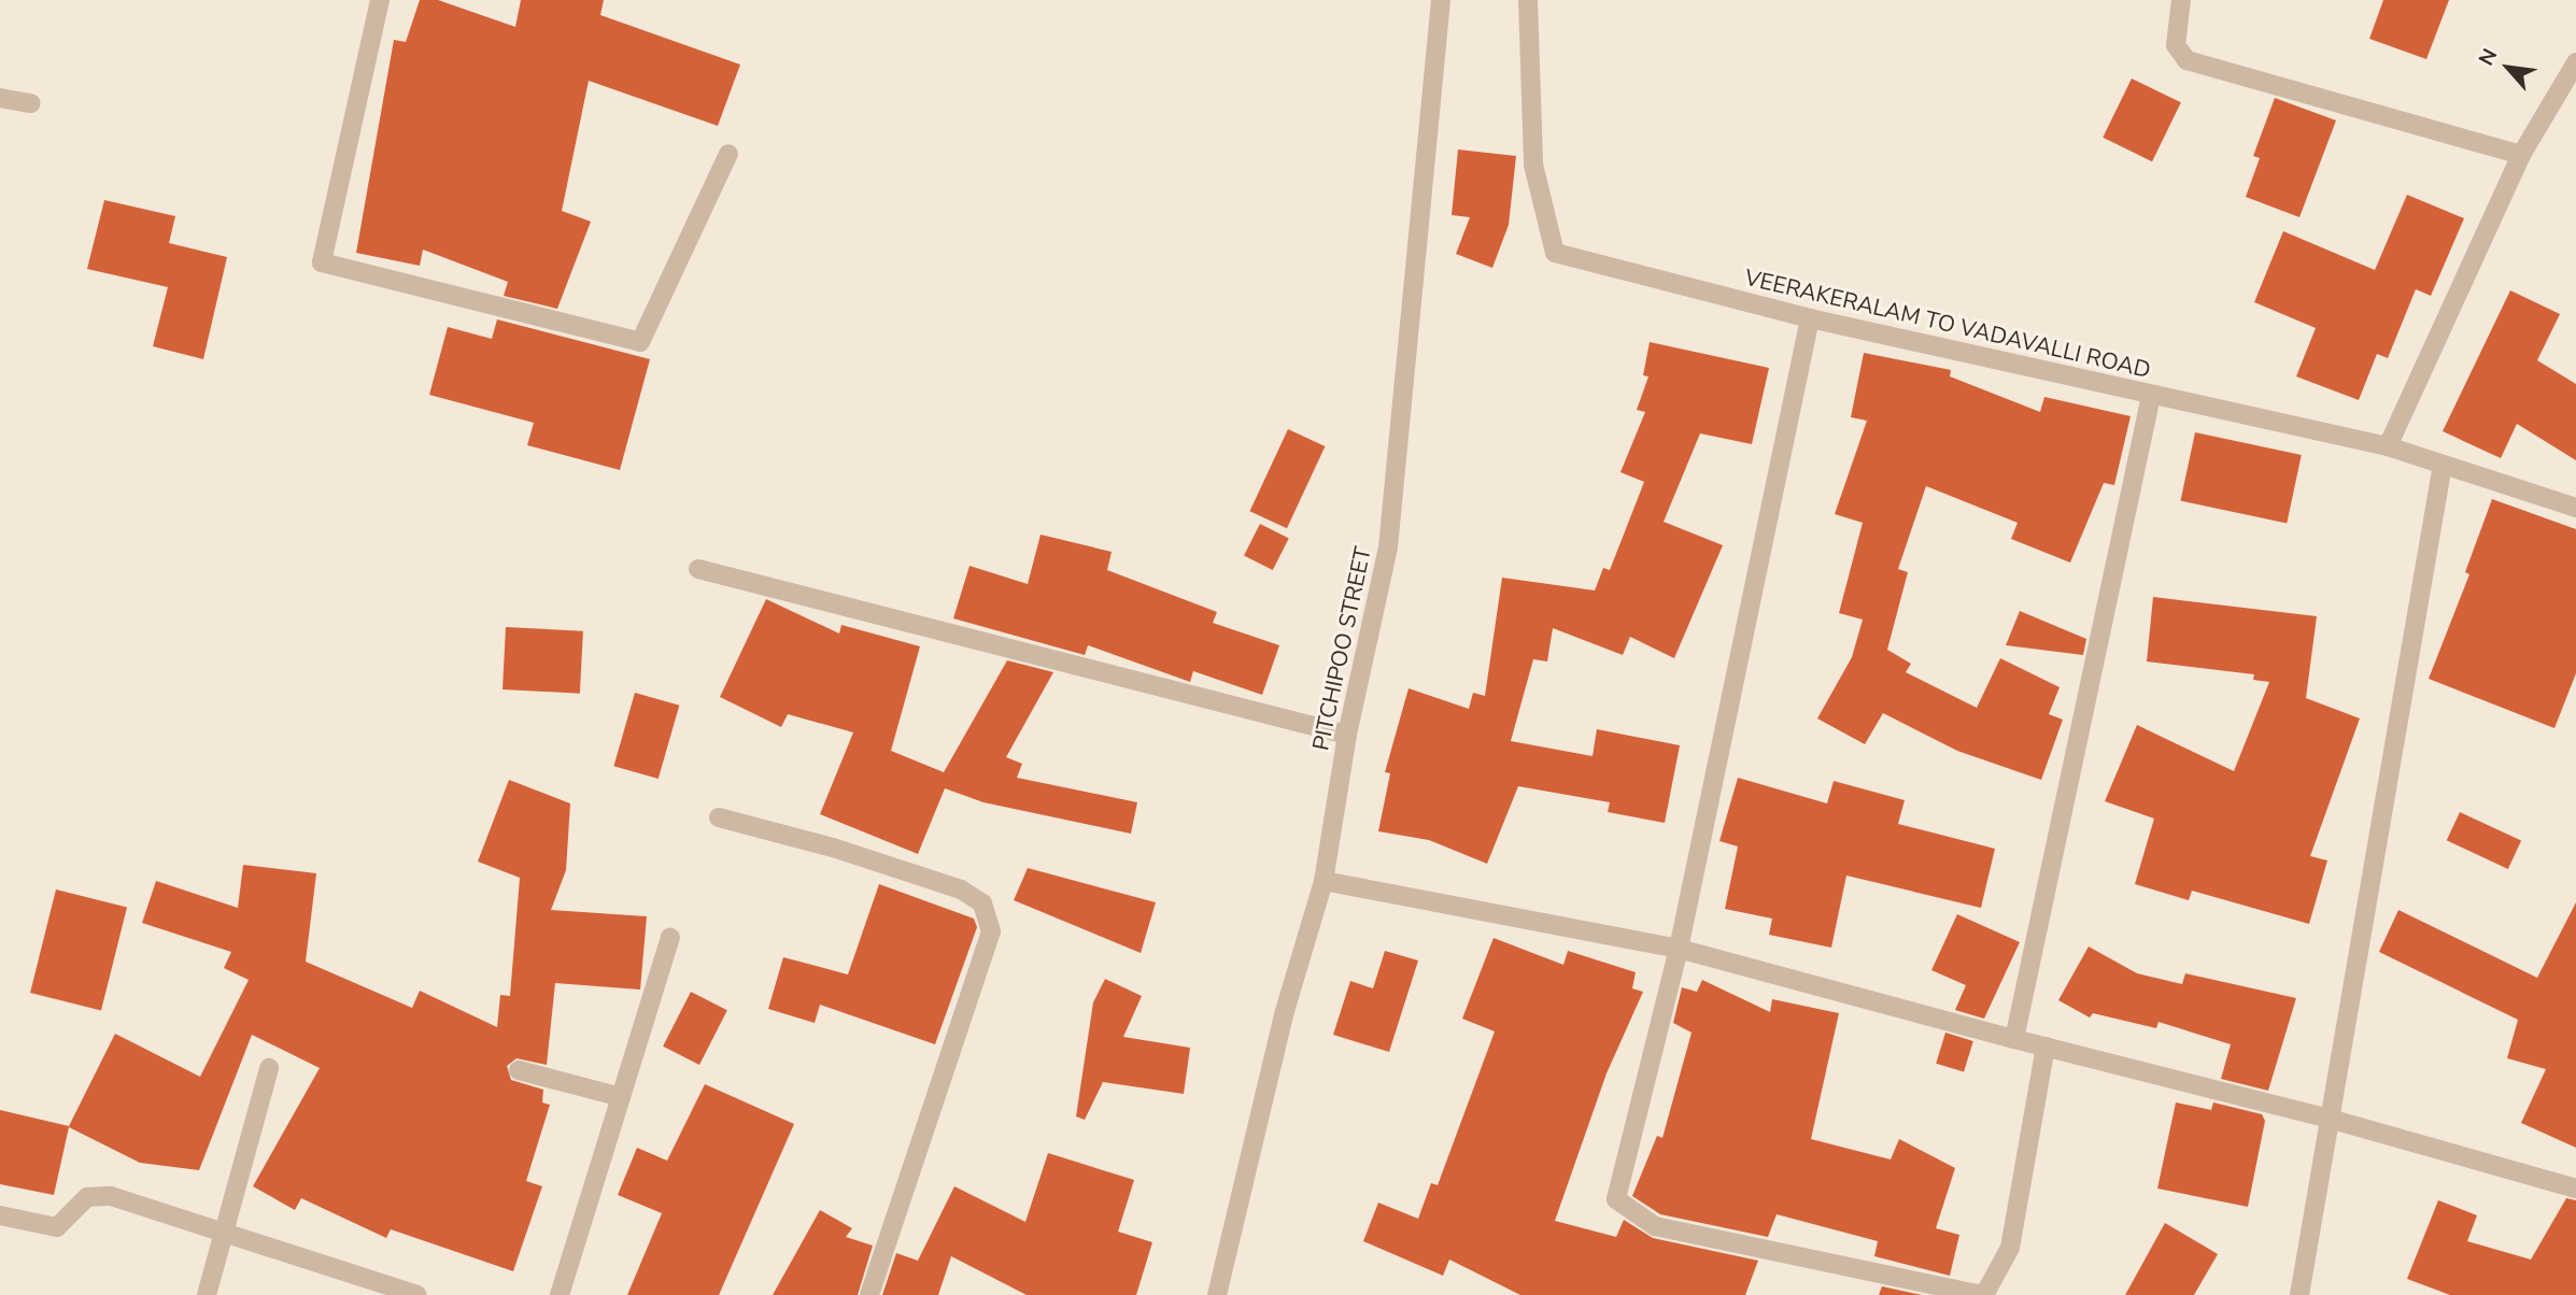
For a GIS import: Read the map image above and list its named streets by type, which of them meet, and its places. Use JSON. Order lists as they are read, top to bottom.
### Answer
{
  "streets": {
    "street": ["VEERAKERALAM TO VADAVALLI ROAD", "PITCHIPOO STREET"]
  },
  "north": "top left"
}
